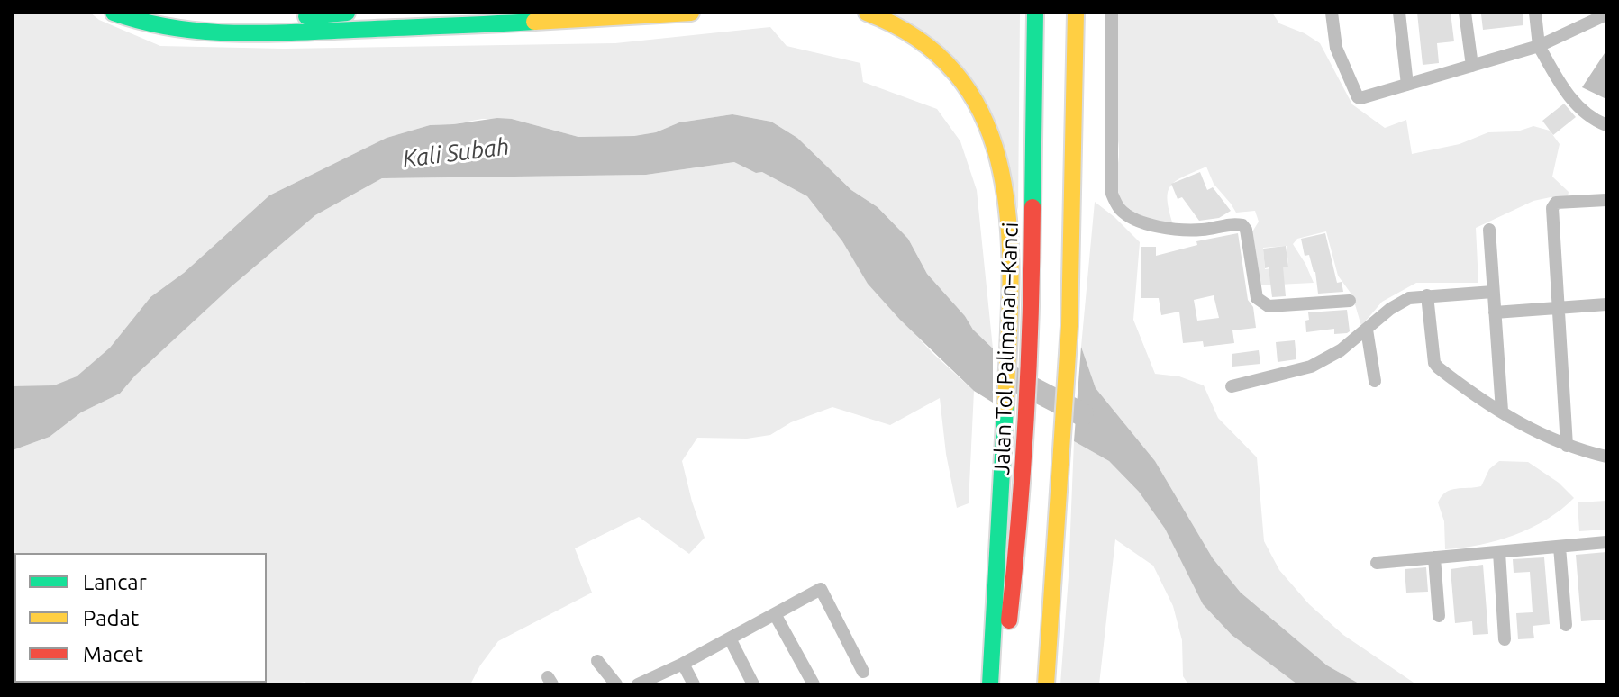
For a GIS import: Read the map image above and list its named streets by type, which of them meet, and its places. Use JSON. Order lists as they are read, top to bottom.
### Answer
{
  "streets": {
    "highway": ["Jalan Tol Palimanan–Kanci"]
  },
  "water": ["Kali Subah"],
  "legend": ["Lancar", "Padat", "Macet"]
}
